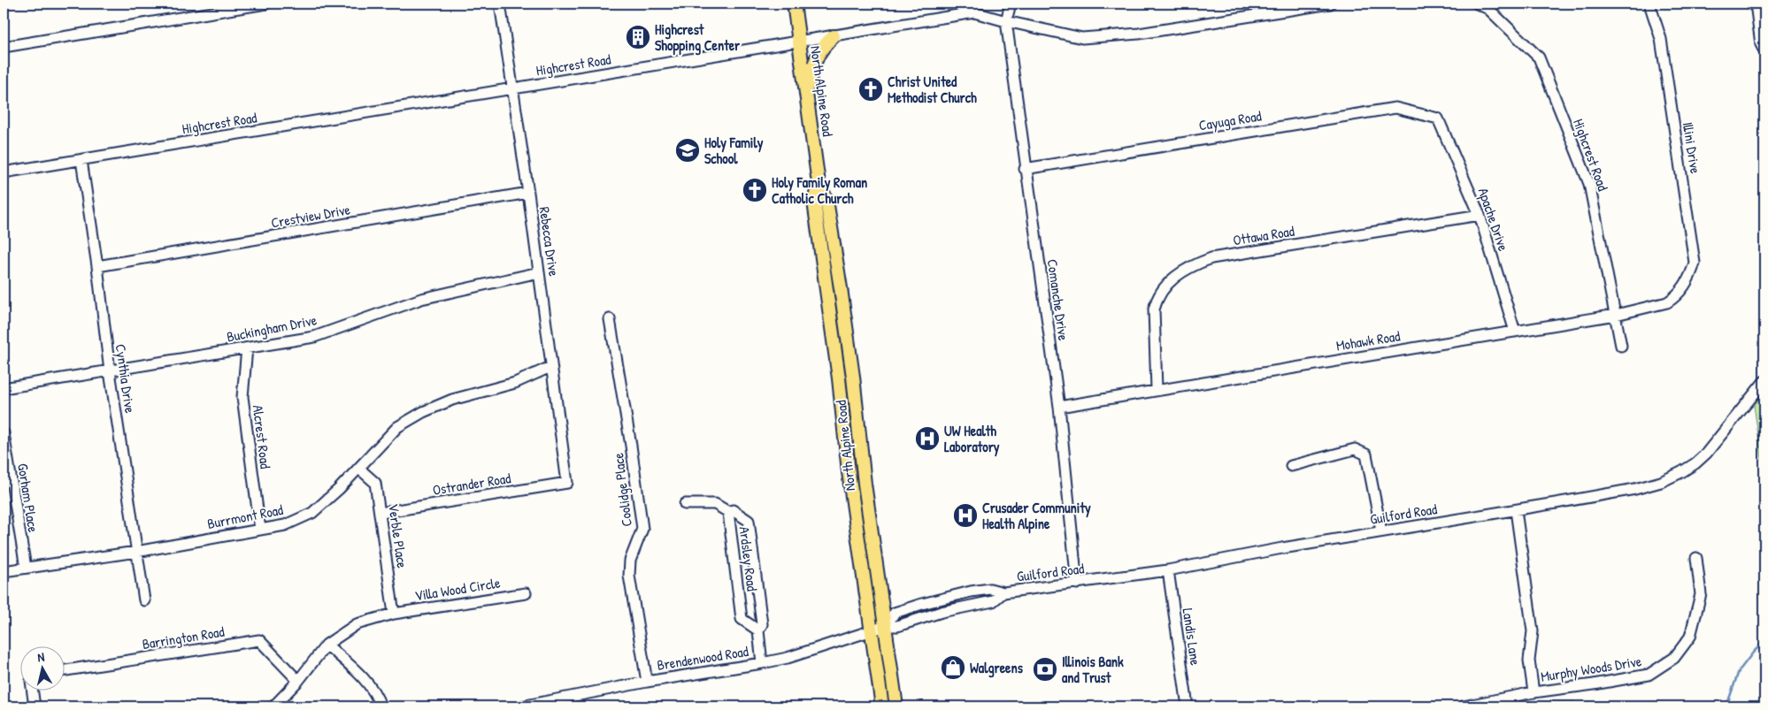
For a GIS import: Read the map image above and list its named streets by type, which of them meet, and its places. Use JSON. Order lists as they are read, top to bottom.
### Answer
{
  "streets": {
    "main road": ["North Alpine Road"],
    "street": [
      "Highcrest Road",
      "Cayuga Road",
      "Illini Drive",
      "Crestview Drive",
      "Apache Drive",
      "Ottawa Road",
      "Rebecca Drive",
      "Comanche Drive",
      "Buckingham Drive",
      "Mohawk Road",
      "Cynthia Drive",
      "Alcrest Road",
      "Ostrander Road",
      "Coolidge Place",
      "Gorham Place",
      "Guilford Road",
      "Burrmont Road",
      "Verble Place",
      "Ardsley Road",
      "Villa Wood Circle",
      "Landis Lane",
      "Barrington Road",
      "Brendenwood Road",
      "Murphy Woods Drive"
    ]
  },
  "crossings": [
    ["Highcrest Road", "North Alpine Road"],
    ["Highcrest Road", "Rebecca Drive"],
    ["Highcrest Road", "Comanche Drive"],
    ["Highcrest Road", "Mohawk Road"],
    ["Highcrest Road", "Cynthia Drive"],
    ["North Alpine Road", "Guilford Road"],
    ["North Alpine Road", "Brendenwood Road"],
    ["Cayuga Road", "Apache Drive"],
    ["Cayuga Road", "Comanche Drive"],
    ["Illini Drive", "Mohawk Road"],
    ["Crestview Drive", "Rebecca Drive"],
    ["Crestview Drive", "Cynthia Drive"],
    ["Apache Drive", "Ottawa Road"],
    ["Apache Drive", "Mohawk Road"],
    ["Ottawa Road", "Mohawk Road"],
    ["Rebecca Drive", "Buckingham Drive"],
    ["Rebecca Drive", "Ostrander Road"],
    ["Rebecca Drive", "Burrmont Road"],
    ["Comanche Drive", "Mohawk Road"],
    ["Comanche Drive", "Guilford Road"],
    ["Buckingham Drive", "Cynthia Drive"],
    ["Buckingham Drive", "Alcrest Road"],
    ["Cynthia Drive", "Burrmont Road"],
    ["Alcrest Road", "Burrmont Road"],
    ["Ostrander Road", "Verble Place"],
    ["Coolidge Place", "Brendenwood Road"],
    ["Gorham Place", "Burrmont Road"],
    ["Guilford Road", "Landis Lane"],
    ["Guilford Road", "Brendenwood Road"],
    ["Guilford Road", "Murphy Woods Drive"],
    ["Burrmont Road", "Verble Place"],
    ["Verble Place", "Villa Wood Circle"],
    ["Ardsley Road", "Brendenwood Road"]
  ],
  "places": {
    "building": ["Highcrest Shopping Center"],
    "church": ["Christ United Methodist Church", "Holy Family Roman Catholic Church"],
    "school or university": ["Holy Family School"],
    "hospital": ["UW Health Laboratory", "Crusader Community Health Alpine"],
    "shop": ["Walgreens"],
    "bank": ["Illinois Bank and Trust"]
  },
  "north": "top"
}
